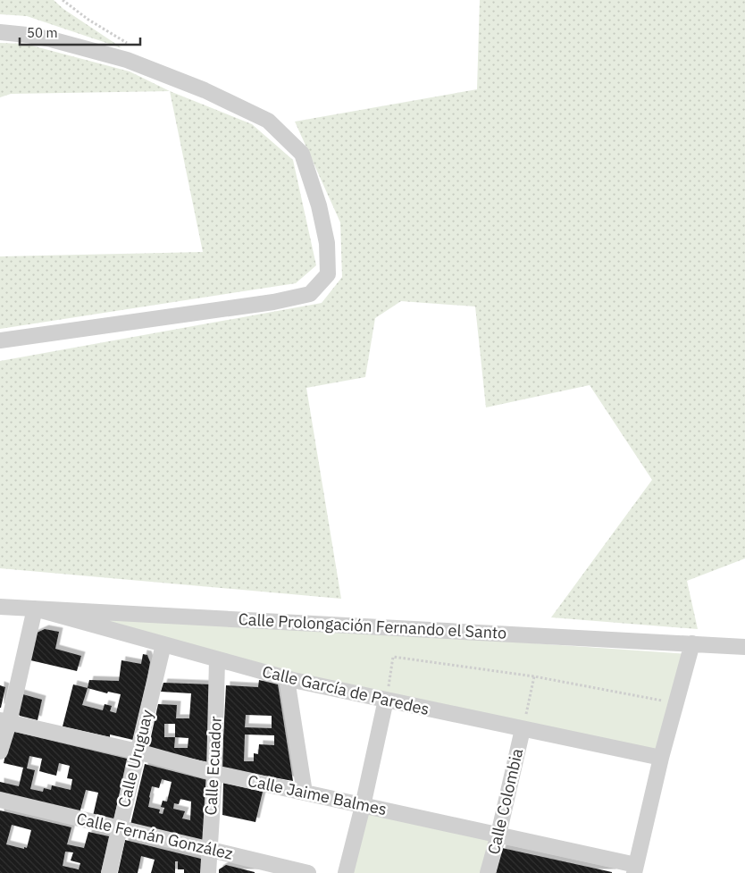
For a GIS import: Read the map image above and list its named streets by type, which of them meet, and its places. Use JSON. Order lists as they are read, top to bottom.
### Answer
{
  "streets": {
    "street": [
      "Calle Prolongación Fernando el Santo",
      "Calle García de Paredes",
      "Calle Uruguay",
      "Calle Ecuador",
      "Calle Jaime Balmes",
      "Calle Colombia",
      "Calle Fernán González"
    ]
  },
  "crossings": [
    ["Calle Prolongación Fernando el Santo", "Calle García de Paredes"],
    ["Calle García de Paredes", "Calle Uruguay"],
    ["Calle García de Paredes", "Calle Ecuador"],
    ["Calle García de Paredes", "Calle Colombia"],
    ["Calle Uruguay", "Calle Jaime Balmes"],
    ["Calle Uruguay", "Calle Fernán González"],
    ["Calle Ecuador", "Calle Jaime Balmes"],
    ["Calle Ecuador", "Calle Fernán González"],
    ["Calle Jaime Balmes", "Calle Colombia"]
  ],
  "scale_bar": "50 m"
}
